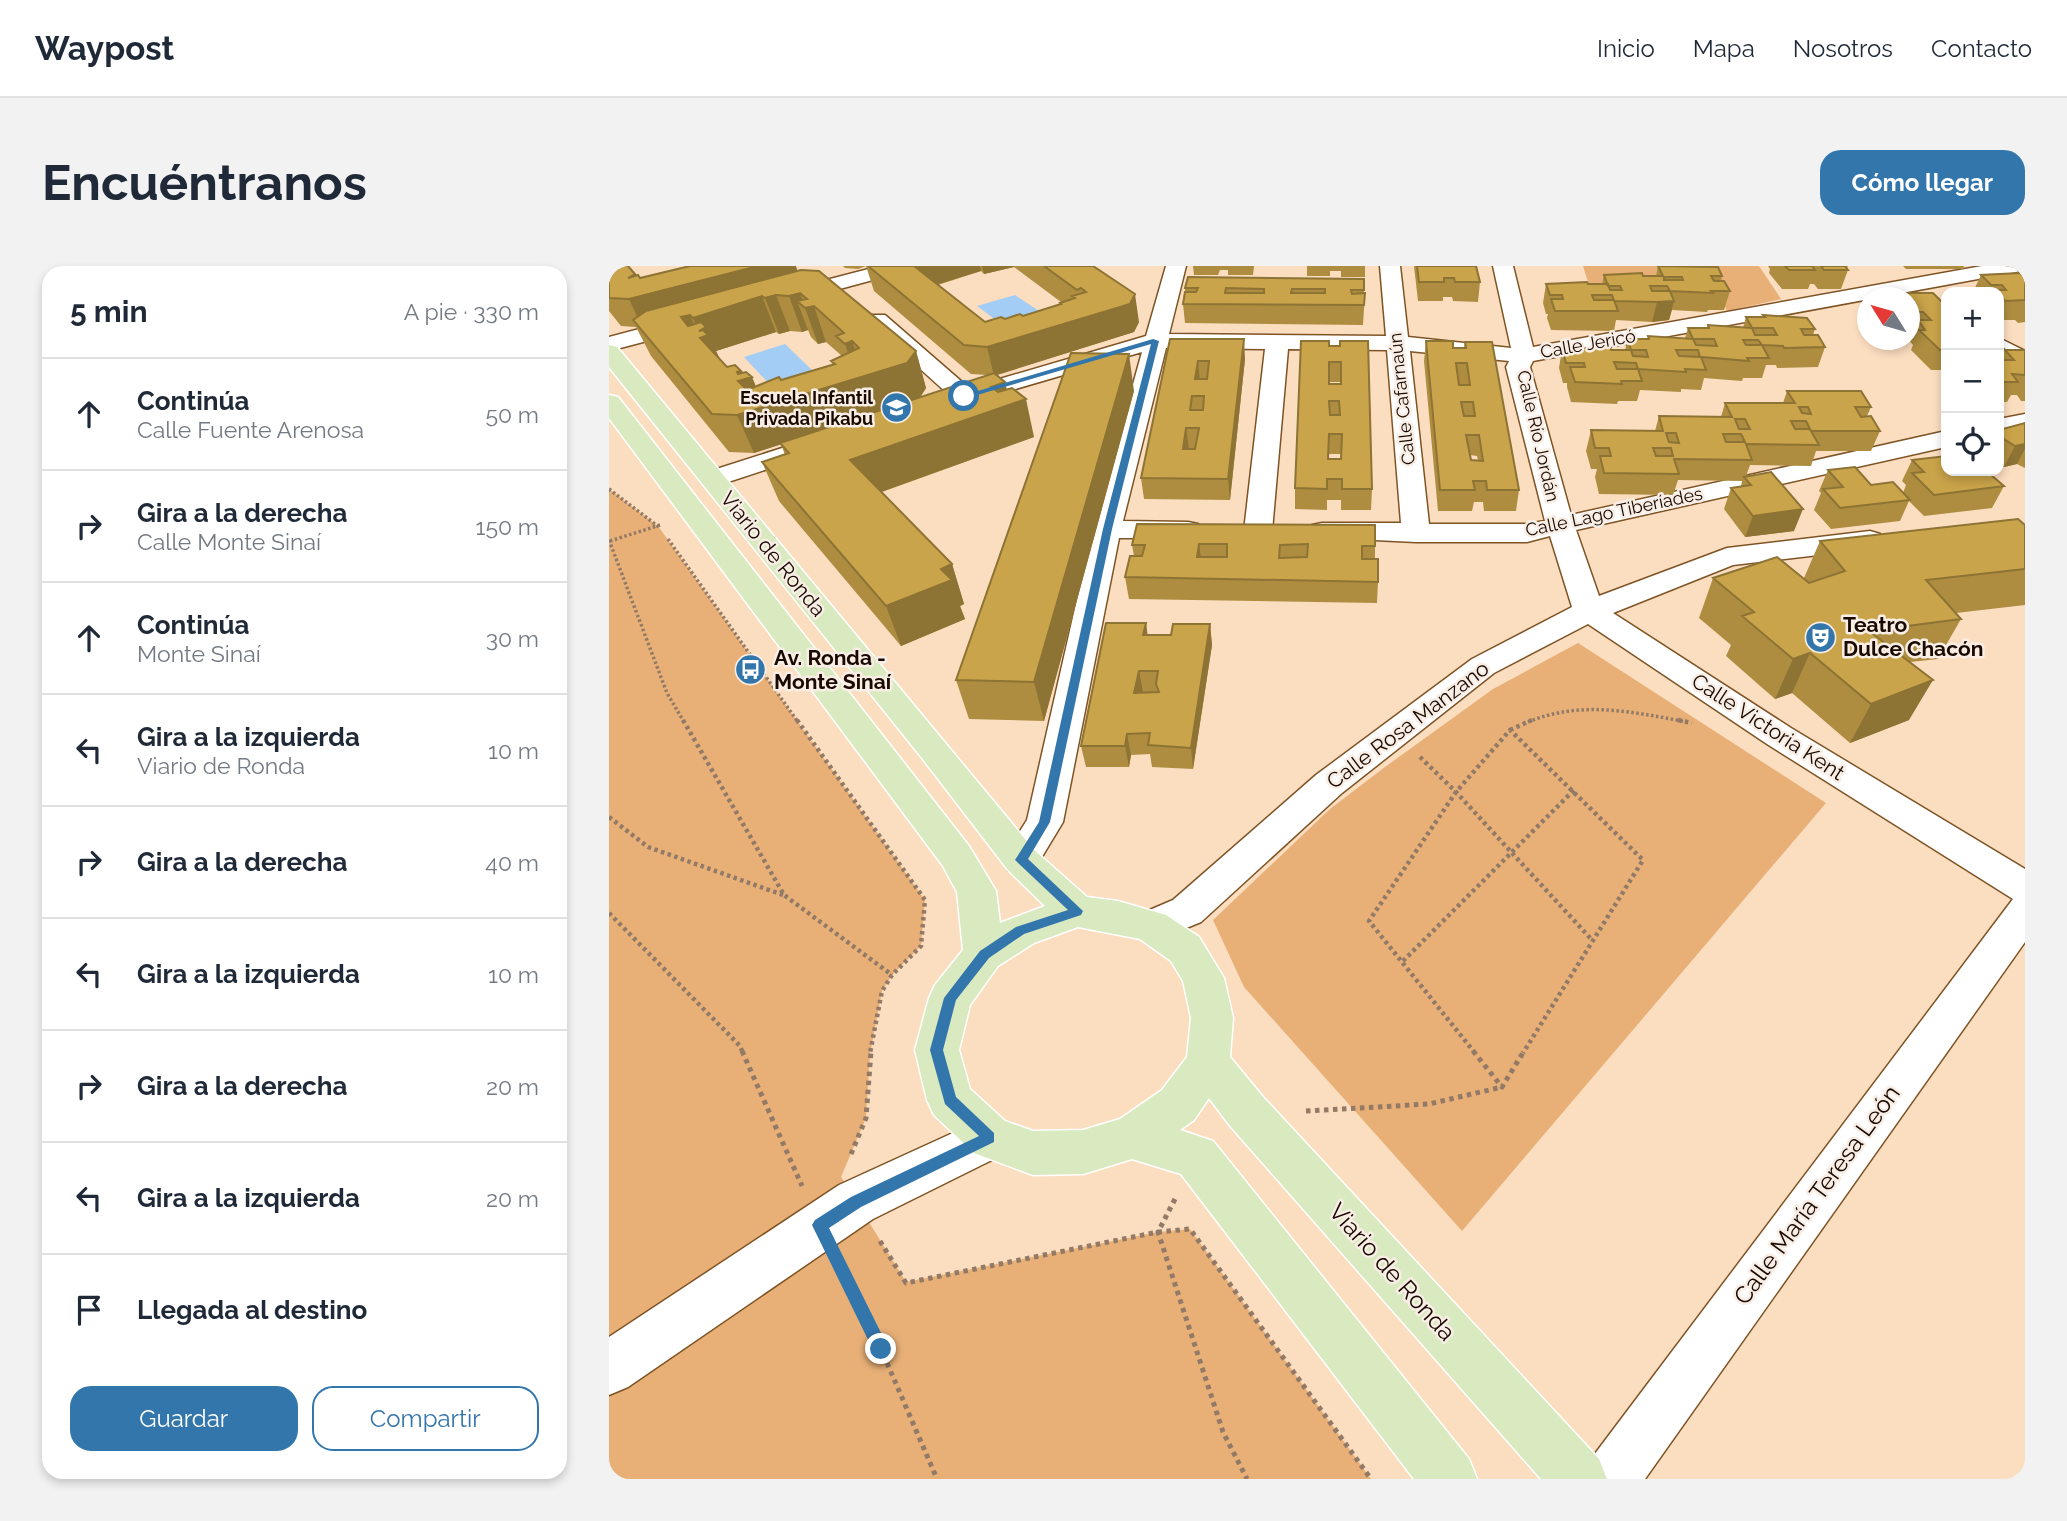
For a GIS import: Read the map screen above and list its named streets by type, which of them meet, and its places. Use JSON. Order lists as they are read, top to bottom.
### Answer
{
  "streets": {
    "main road": ["Viario de Ronda"],
    "street": [
      "Calle Jericó",
      "Calle Cafarnaún",
      "Calle Río Jordán",
      "Calle Lago Tiberíades",
      "Calle Rosa Manzano",
      "Calle Victoria Kent",
      "Calle María Teresa León"
    ]
  },
  "crossings": [
    ["Calle Jericó", "Calle Cafarnaún"],
    ["Calle Jericó", "Calle Río Jordán"],
    ["Calle Cafarnaún", "Calle Lago Tiberíades"],
    ["Calle Río Jordán", "Calle Lago Tiberíades"],
    ["Calle Rosa Manzano", "Calle Victoria Kent"]
  ],
  "places": {
    "school or university": ["Escuela Infantil Privada Pikabu"],
    "theatre": ["Teatro Dulce Chacón"],
    "bus stop": ["Av. Ronda - Monte Sinaí"]
  },
  "north": "top left",
  "page": {
    "header": "Waypost",
    "nav": [
      "Inicio",
      "Mapa",
      "Nosotros",
      "Contacto"
    ],
    "buttons": [
      "Cómo llegar",
      ["Guardar", "Compartir"]
    ],
    "title": "Encuéntranos",
    "heading": ["5 min", "A pie · 330 m"],
    "map_buttons": ["+", "−"],
    "list": [
      ["Continúa", "Calle Fuente Arenosa", "50 m"],
      ["Gira a la derecha", "Calle Monte Sinaí", "150 m"],
      ["Continúa", "Monte Sinaí", "30 m"],
      ["Gira a la izquierda", "Viario de Ronda", "10 m"],
      ["Gira a la derecha", "40 m"],
      ["Gira a la izquierda", "10 m"],
      ["Gira a la derecha", "20 m"],
      ["Gira a la izquierda", "20 m"],
      "Llegada al destino"
    ]
  }
}
